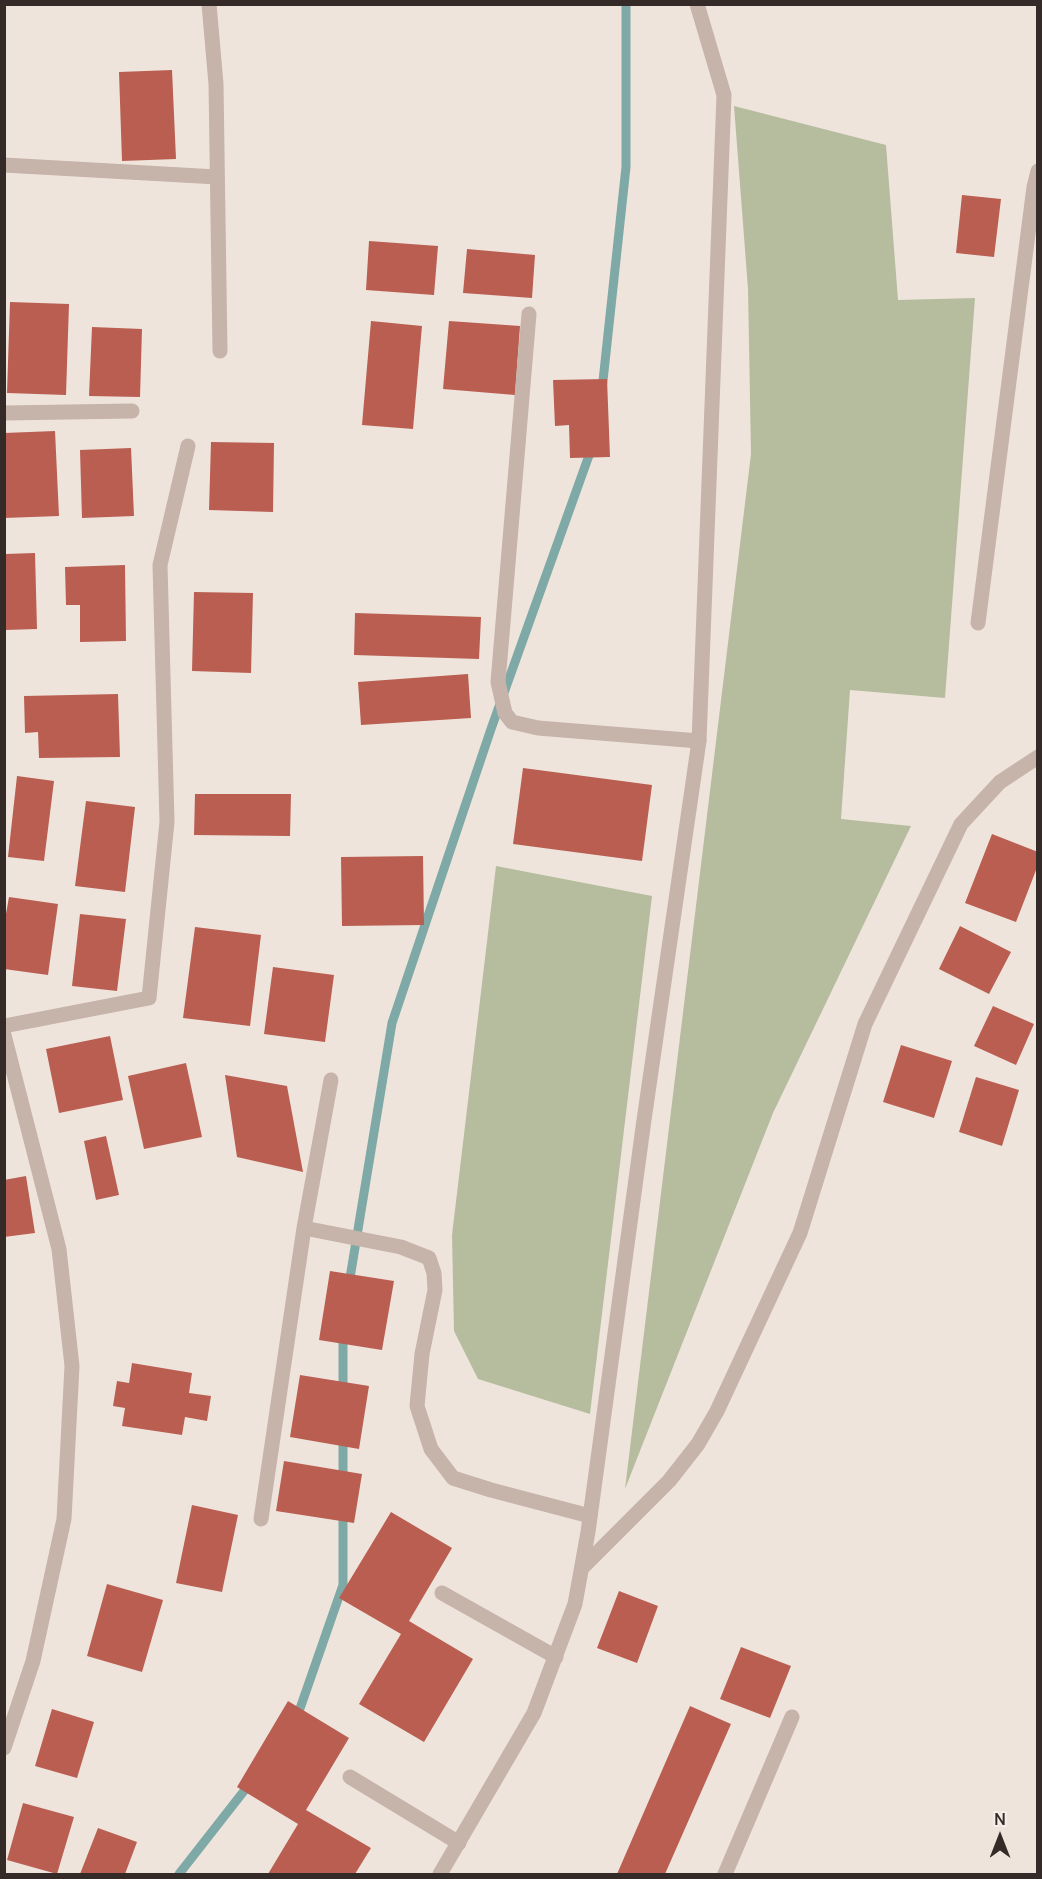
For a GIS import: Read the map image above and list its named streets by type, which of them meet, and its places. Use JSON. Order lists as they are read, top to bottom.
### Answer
{
  "north": "top"
}
